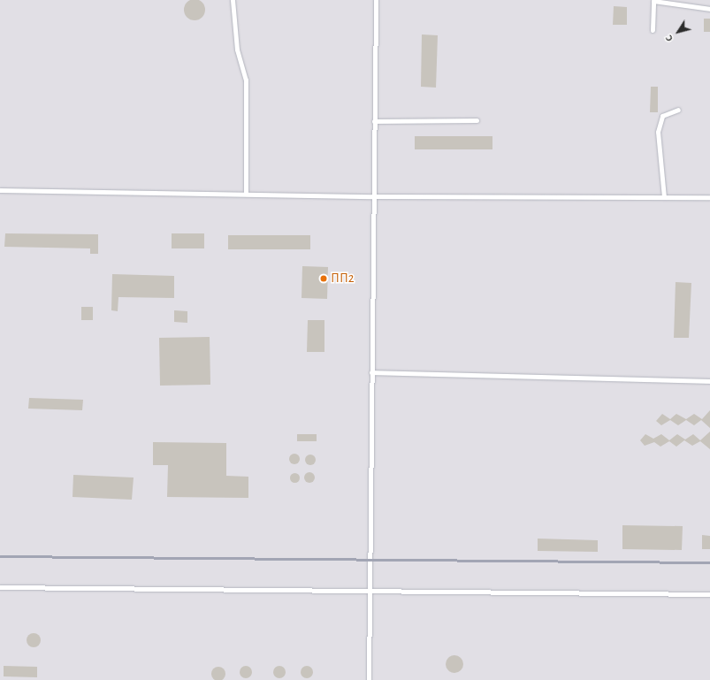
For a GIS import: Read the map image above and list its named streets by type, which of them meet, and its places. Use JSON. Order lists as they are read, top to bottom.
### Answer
{
  "places": ["ПП2"],
  "north": "bottom left"
}
